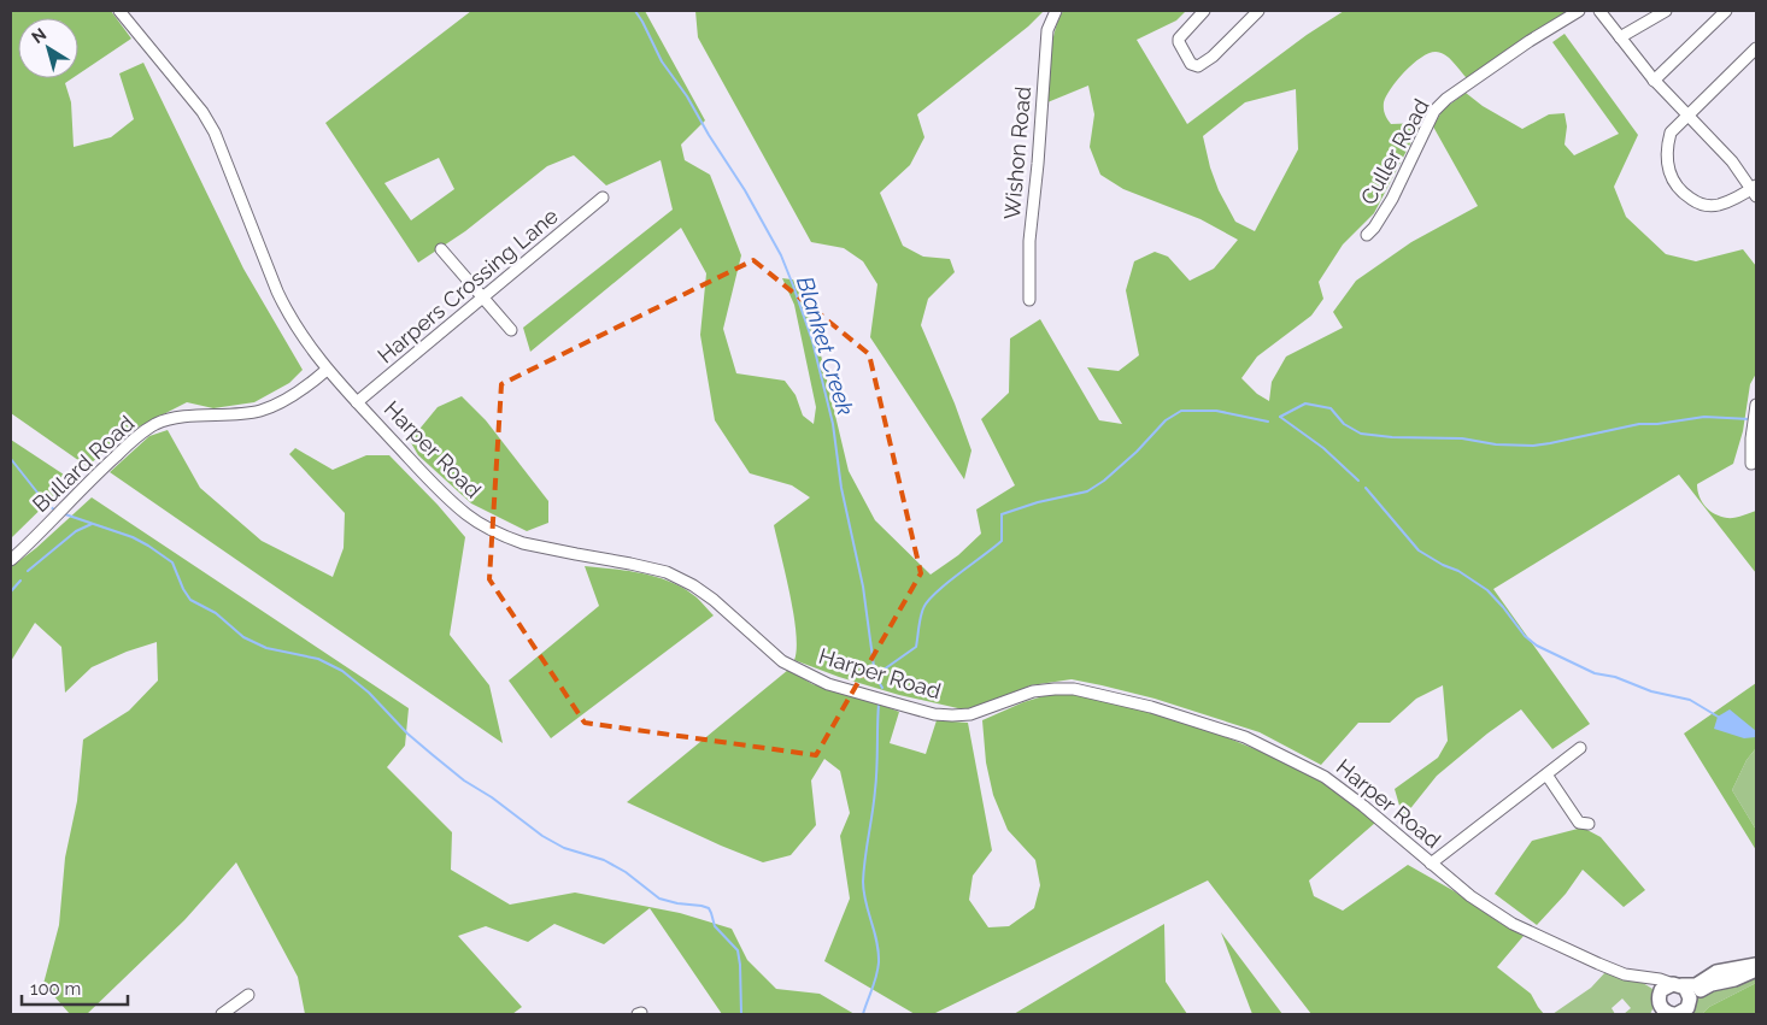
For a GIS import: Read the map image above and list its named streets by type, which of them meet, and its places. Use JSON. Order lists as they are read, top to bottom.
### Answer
{
  "streets": {
    "street": [
      "Culler Road",
      "Wishon Road",
      "Harpers Crossing Lane",
      "Harper Road",
      "Bullard Road"
    ]
  },
  "crossings": [
    ["Harpers Crossing Lane", "Harper Road"],
    ["Harper Road", "Bullard Road"]
  ],
  "water": ["Blanket Creek"],
  "scale_bar": "100 m",
  "north": "top left"
}
